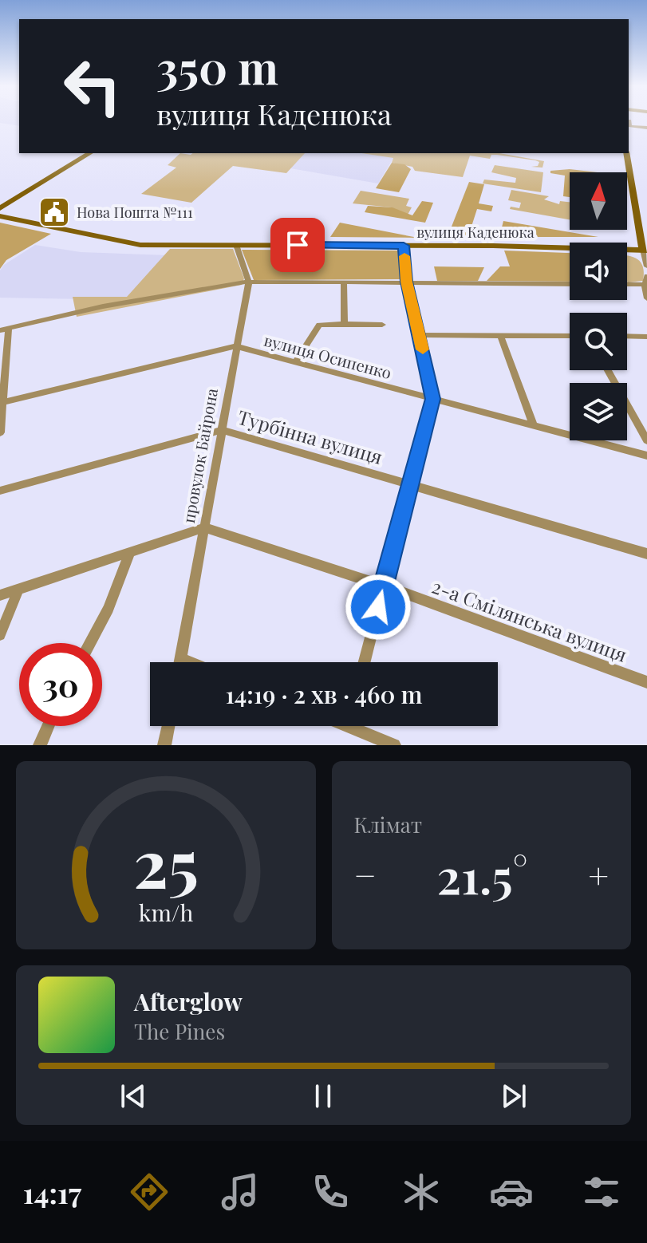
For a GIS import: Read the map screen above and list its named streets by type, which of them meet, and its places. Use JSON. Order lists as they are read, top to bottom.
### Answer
{
  "streets": {
    "street": [
      "вулиця Каденюка",
      "вулиця Осипенко",
      "Турбінна вулиця",
      "провулок Байрона",
      "2-а Смілянська вулиця"
    ]
  },
  "crossings": [
    ["вулиця Осипенко", "провулок Байрона"],
    ["Турбінна вулиця", "провулок Байрона"],
    ["провулок Байрона", "2-а Смілянська вулиця"]
  ],
  "places": {
    "public building": ["Нова Пошта №111"]
  },
  "north": "top",
  "page": {
    "turn": ["350 m", "вулиця Каденюка"],
    "limit": "30",
    "trip": "14:19 · 2 хв · 460 m",
    "tile": "Клімат",
    "heat": ["−", "21.5°", "+"],
    "song": ["Afterglow", "The Pines"],
    "tabs": "14:17",
    "gauge": ["25", "km/h"]
  }
}
